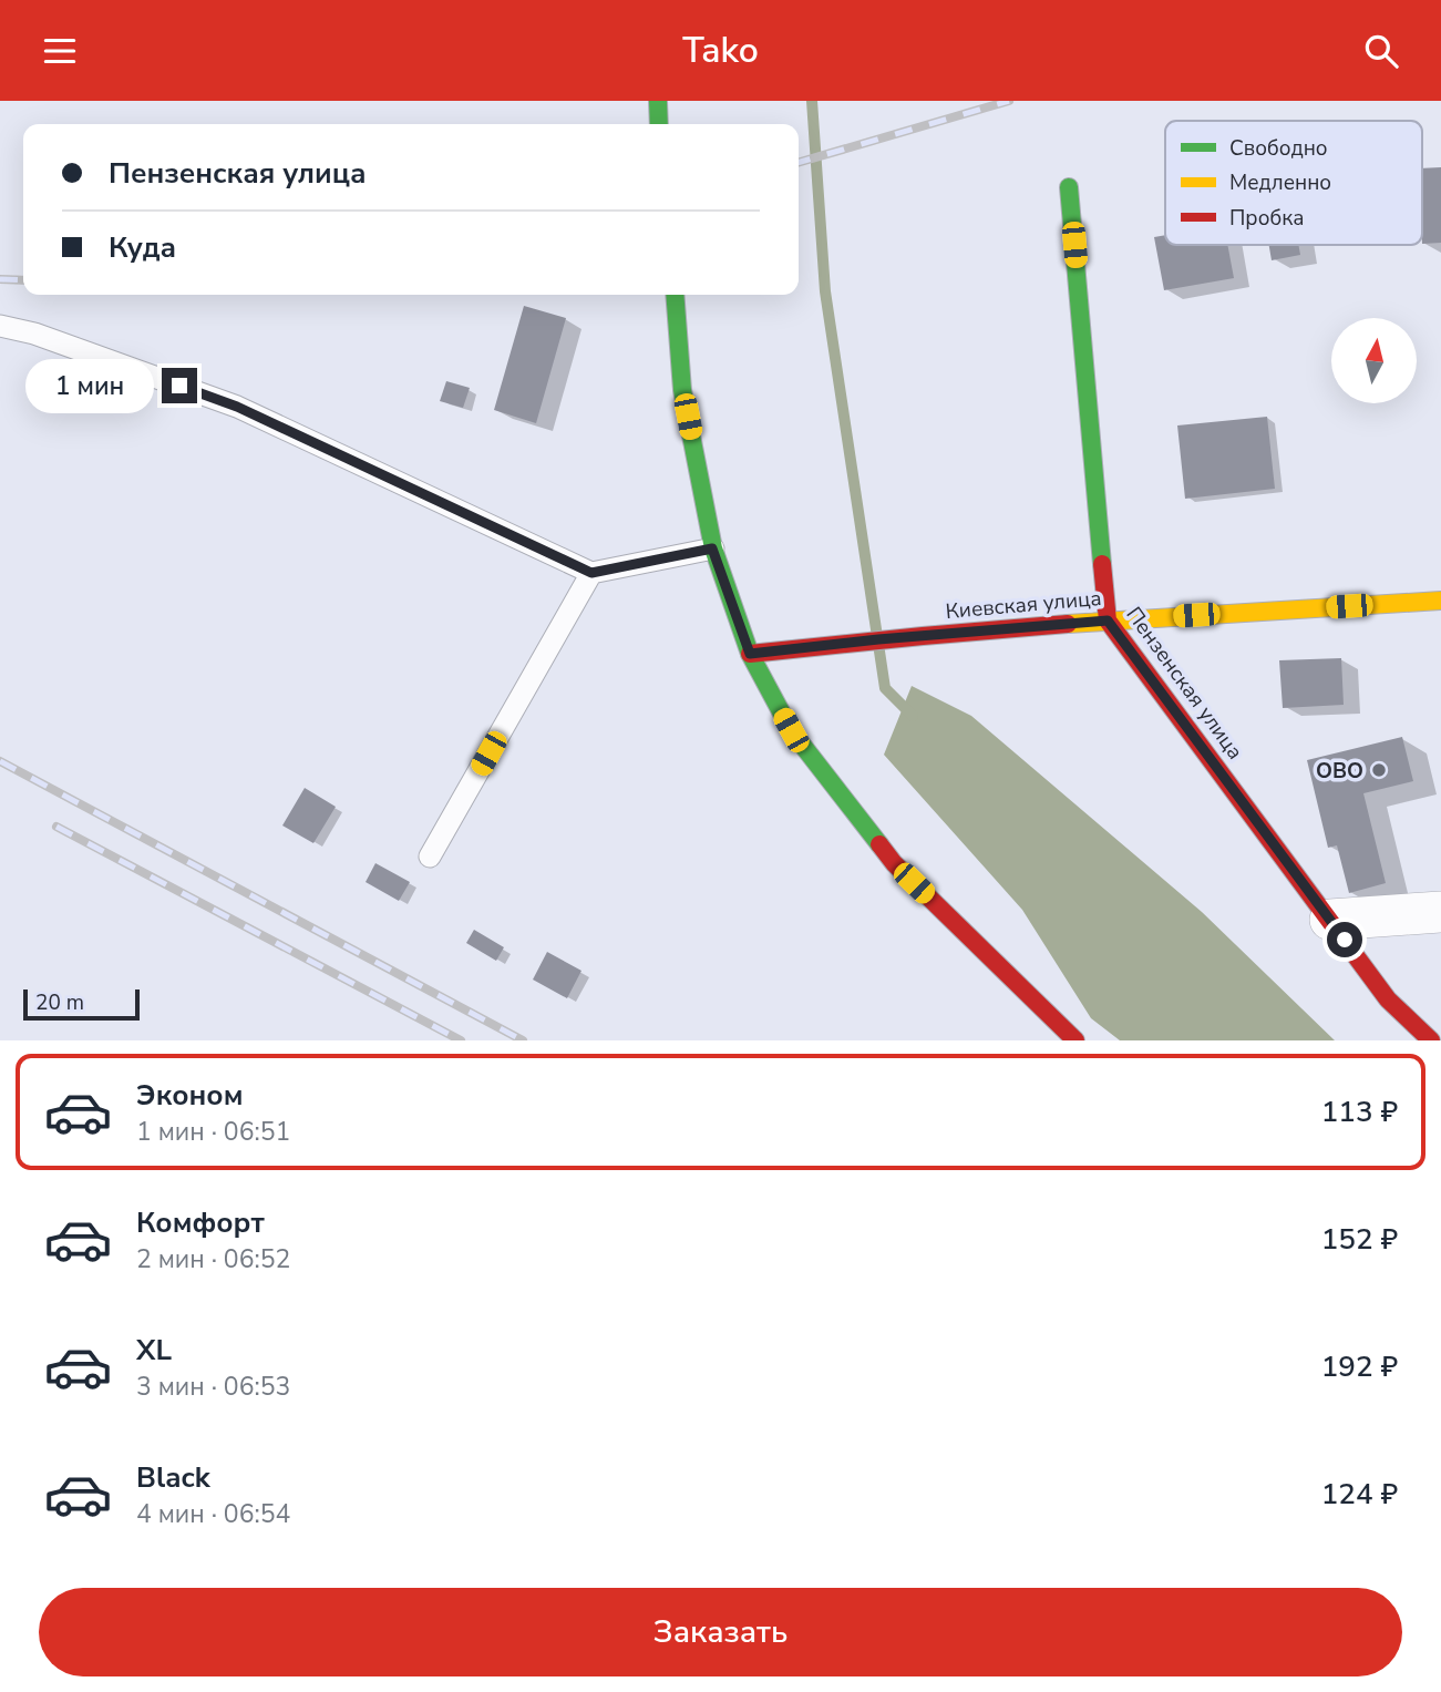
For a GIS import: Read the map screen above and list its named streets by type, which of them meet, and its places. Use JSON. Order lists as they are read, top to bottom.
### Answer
{
  "streets": {
    "street": ["Киевская улица", "Пензенская улица"]
  },
  "crossings": [
    ["Киевская улица", "Пензенская улица"]
  ],
  "places": ["ОВО"],
  "legend": ["Свободно", "Медленно", "Пробка"],
  "scale_bar": "20 m",
  "north": "top",
  "page": {
    "header": "Tako",
    "banner": ["Пензенская улица", "Куда"],
    "bubble": "1 мин",
    "scale": "20 m",
    "list": [
      {
        "name": "Эконом",
        "note": "1 мин · 06:51",
        "value": "113 ₽"
      },
      {
        "name": "Комфорт",
        "note": "2 мин · 06:52",
        "value": "152 ₽"
      },
      {
        "name": "XL",
        "note": "3 мин · 06:53",
        "value": "192 ₽"
      },
      {
        "name": "Black",
        "note": "4 мин · 06:54",
        "value": "124 ₽"
      }
    ],
    "buttons": "Заказать"
  }
}
